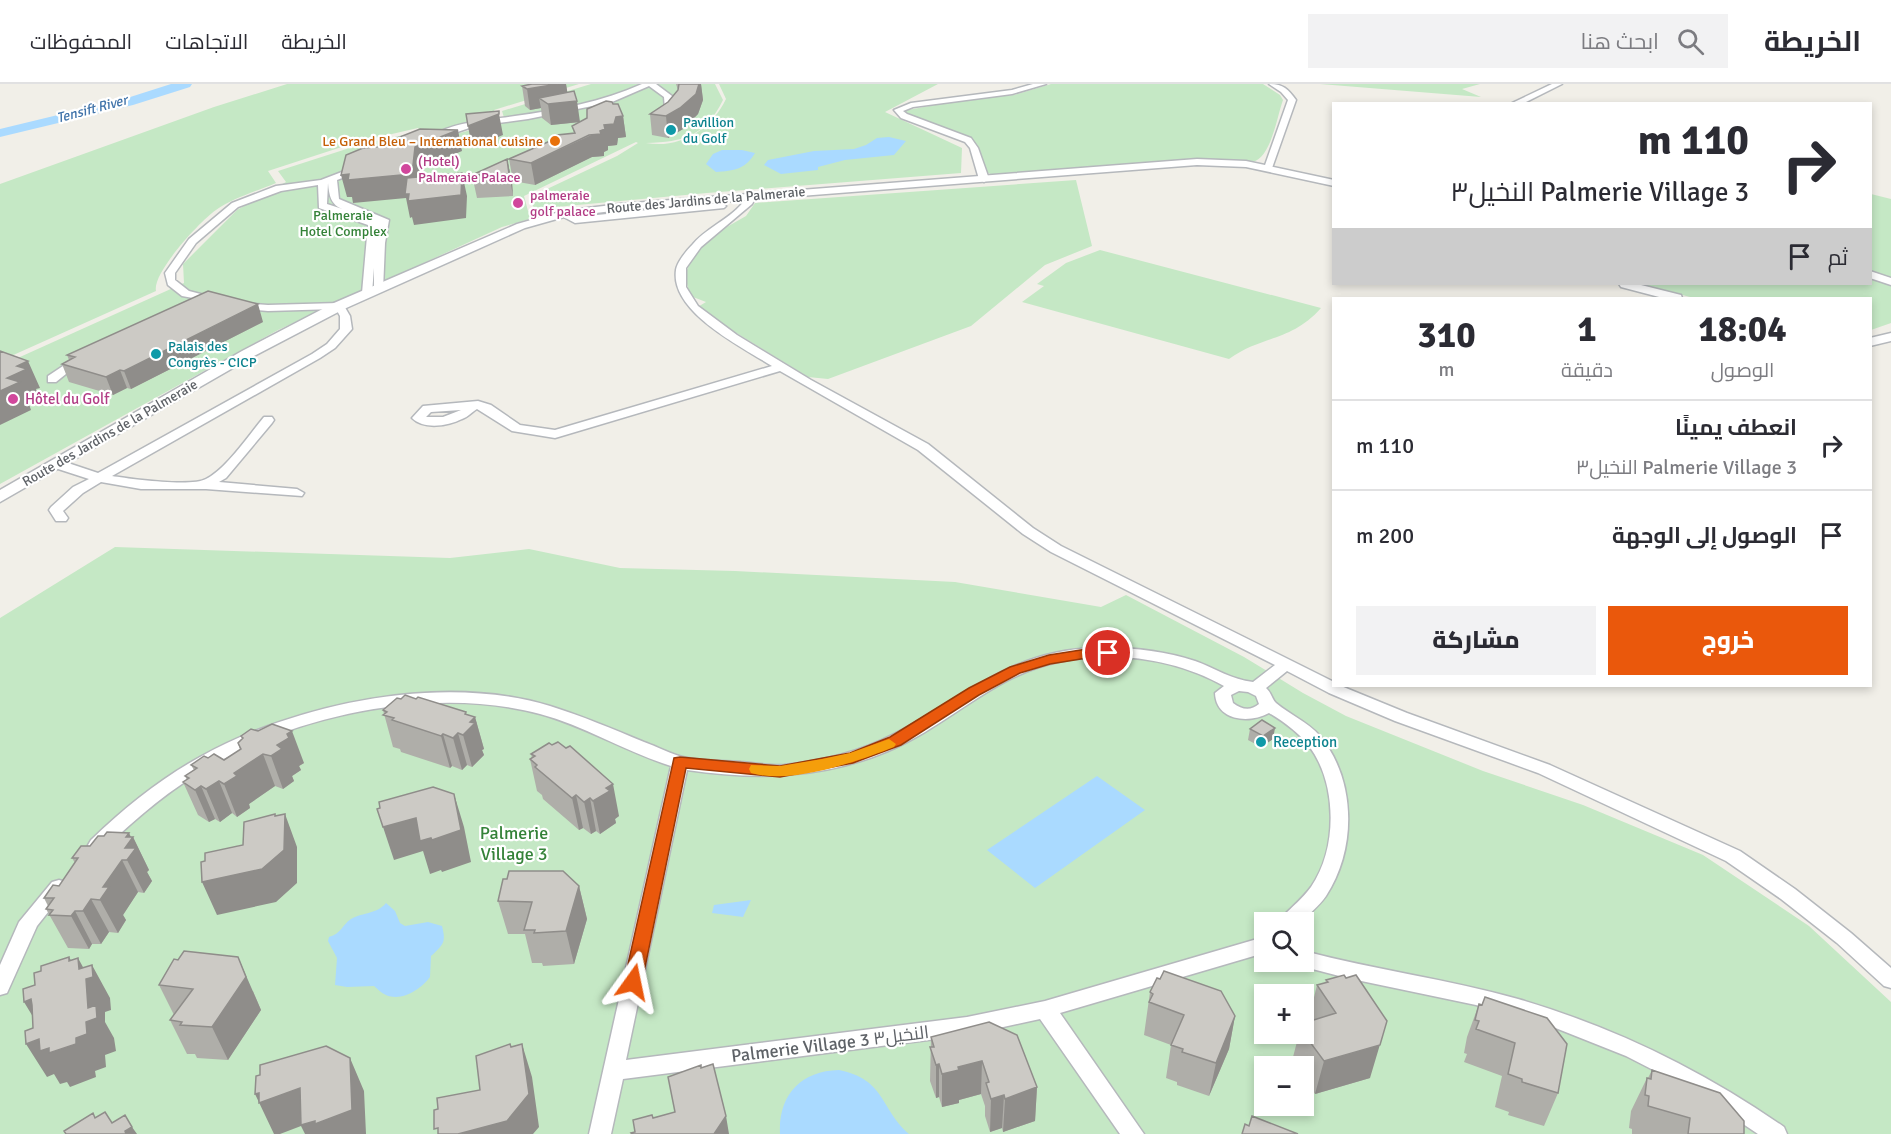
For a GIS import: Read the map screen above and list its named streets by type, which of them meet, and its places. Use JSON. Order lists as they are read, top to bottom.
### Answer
{
  "streets": {
    "street": ["Route des Jardins de la Palmeraie", "Palmerie Village 3 النخيل٣"]
  },
  "water": ["Tensift River"],
  "parks": ["Palmeraie Hotel Complex", "Palmerie Village 3"],
  "places": [
    "Pavillion du Golf",
    "Le Grand Bleu – International cuisine",
    "(Hotel) Palmeraie Palace",
    "palmeraie golf palace",
    "Palais des Congrès - CICP",
    "Hôtel du Golf",
    "Reception"
  ],
  "page": {
    "header": "الخريطة",
    "search": "ابحث هنا",
    "nav": ["الخريطة", "الاتجاهات", "المحفوظات"],
    "turn": ["110 m", "Palmerie Village 3 النخيل٣"],
    "then": "ثم",
    "eta": [
      "18:04",
      "الوصول",
      "1",
      "دقيقة",
      "310",
      "m"
    ],
    "list": [
      {
        "name": "انعطف يمينًا",
        "note": "Palmerie Village 3 النخيل٣",
        "value": "110 m"
      },
      {
        "name": "الوصول إلى الوجهة",
        "value": "200 m"
      }
    ],
    "buttons": ["خروج", "مشاركة"],
    "map_buttons": ["+", "−"]
  }
}
